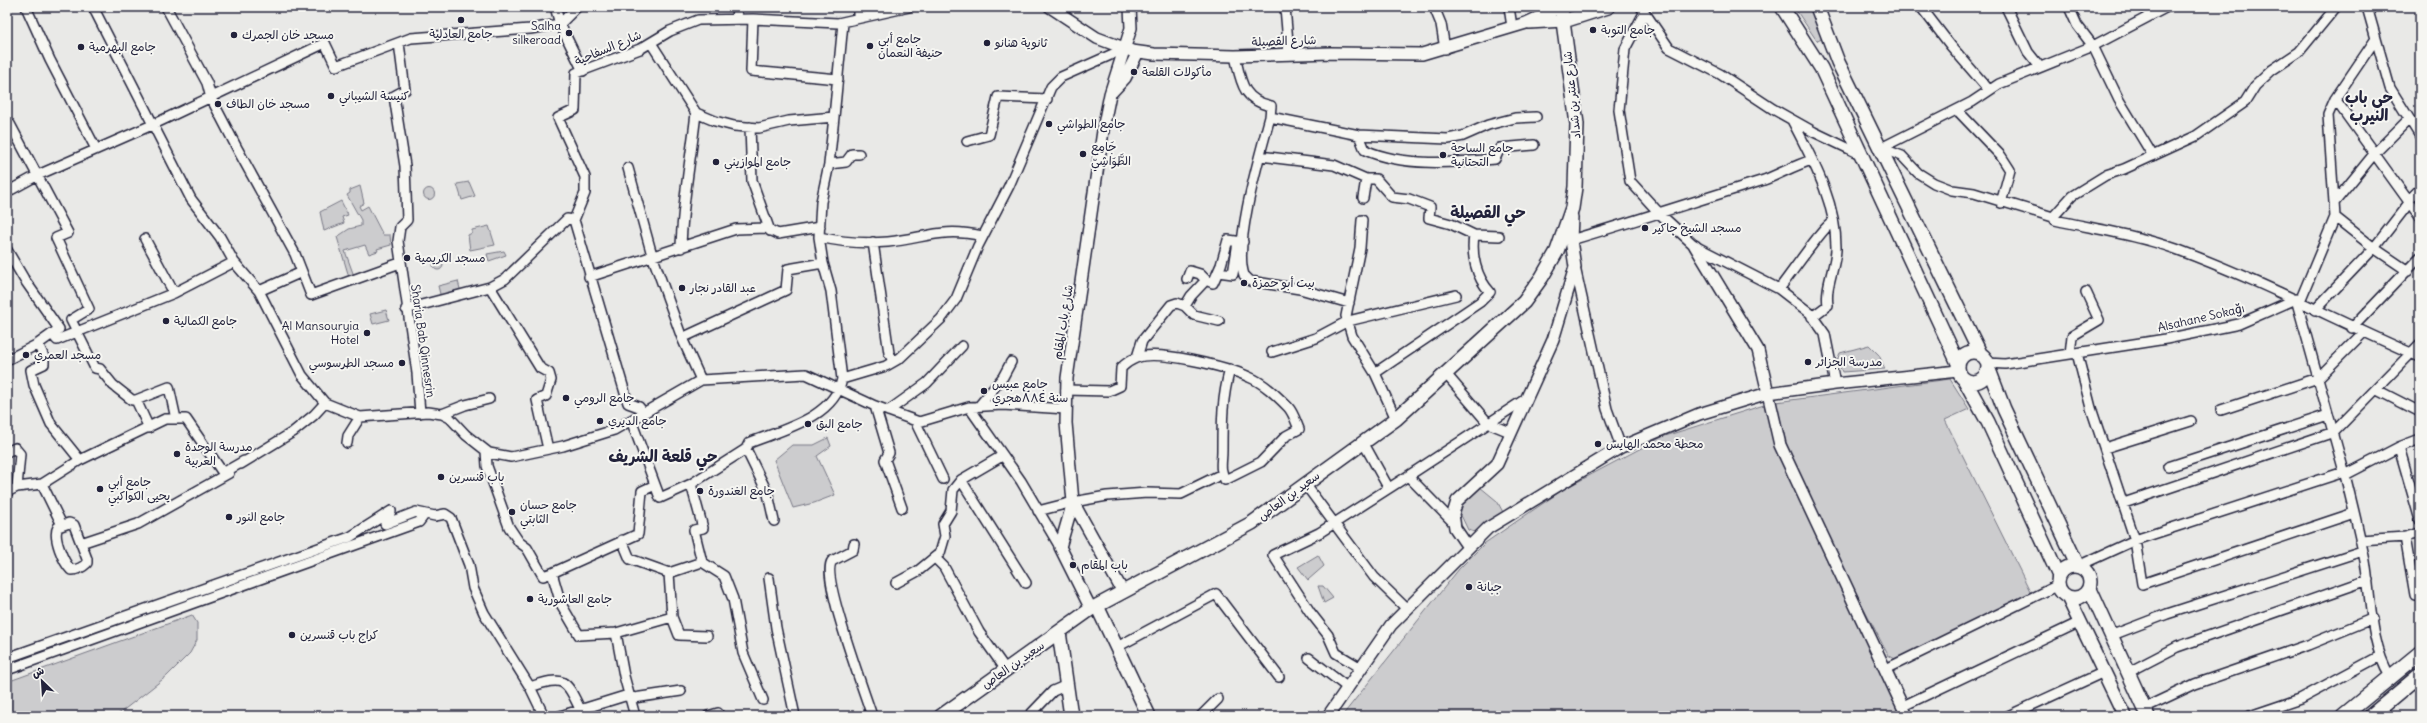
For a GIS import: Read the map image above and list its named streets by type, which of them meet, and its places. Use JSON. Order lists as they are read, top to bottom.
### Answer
{
  "streets": {
    "main road": ["شارع عنتر بن شداد", "سعيد بن العاص"],
    "street": [
      "شارع القصيلة",
      "شارع السفاحية",
      "Alsahane Sokağı",
      "شارع باب المقام",
      "Sharia Bab Qinnesrin"
    ]
  },
  "crossings": [
    ["شارع القصيلة", "شارع عنتر بن شداد"],
    ["شارع القصيلة", "شارع باب المقام"],
    ["شارع عنتر بن شداد", "سعيد بن العاص"],
    ["شارع باب المقام", "سعيد بن العاص"]
  ],
  "districts": ["حي باب النيرب", "حي القصيلة", "حي قلعة الشريف"],
  "places": [
    "جامع العادلية",
    "جامع التوبة",
    "Salha silkeroad",
    "مسجد خان الجمرك",
    "ثانوية هنانو",
    "جامع أبي حنيفة النعمان",
    "جامع البهرمية",
    "مأكولات القلعة",
    "كنيسة الشيباني",
    "مسجد خان الطاف",
    "جامع الطواشي",
    "جَامِع الطَّوَاشِيّ",
    "جامع الساحة التحتانية",
    "جامع الموازيني",
    "مسجد الشيخ جاكير",
    "مسجد الكريمية",
    "بيت أبو حمزة",
    "عبد القادر نجار",
    "جامع الكمالية",
    "Al Mansouryia Hotel",
    "مسجد العمري",
    "مدرسة الجزائر",
    "مسجد الطرسوسي",
    "جامع عبيس سنة ٨٨٤هجري",
    "جامع الرومي",
    "جامع الديري",
    "جامع البق",
    "محطة محمد الهايس",
    "مدرسة الوحدة العربية",
    "باب قنسرين",
    "جامع أبي يحيى الكواكبي",
    "جامع الغندورة",
    "جامع حسان الثابتي",
    "جامع النور",
    "باب المقام",
    "جبانة",
    "جامع العاشورية",
    "كراج باب قنسرين"
  ],
  "north": "top left"
}
